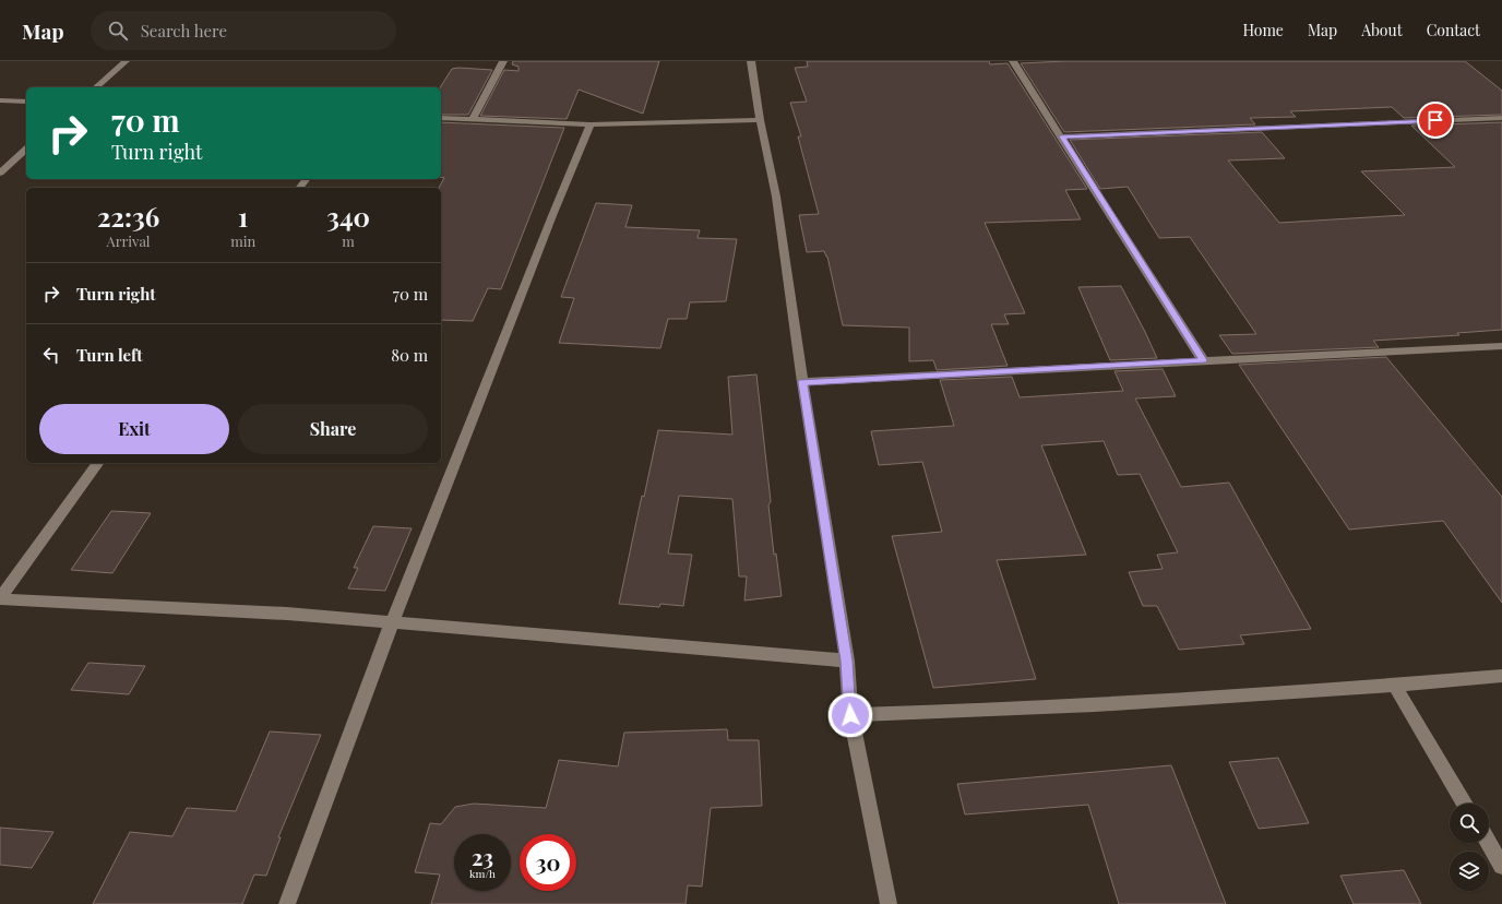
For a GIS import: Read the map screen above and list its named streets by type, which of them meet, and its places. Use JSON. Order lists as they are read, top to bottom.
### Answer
{
  "page": {
    "header": "Map",
    "search": "Search here",
    "nav": [
      "Home",
      "Map",
      "About",
      "Contact"
    ],
    "turn": ["70 m", "Turn right"],
    "eta": [
      "22:36",
      "Arrival",
      "1",
      "min",
      "340",
      "m"
    ],
    "list": [
      {
        "name": "Turn right",
        "value": "70 m"
      },
      {
        "name": "Turn left",
        "value": "80 m"
      }
    ],
    "buttons": ["Exit", "Share"],
    "speed": "23 km/h",
    "limit": "30"
  }
}
